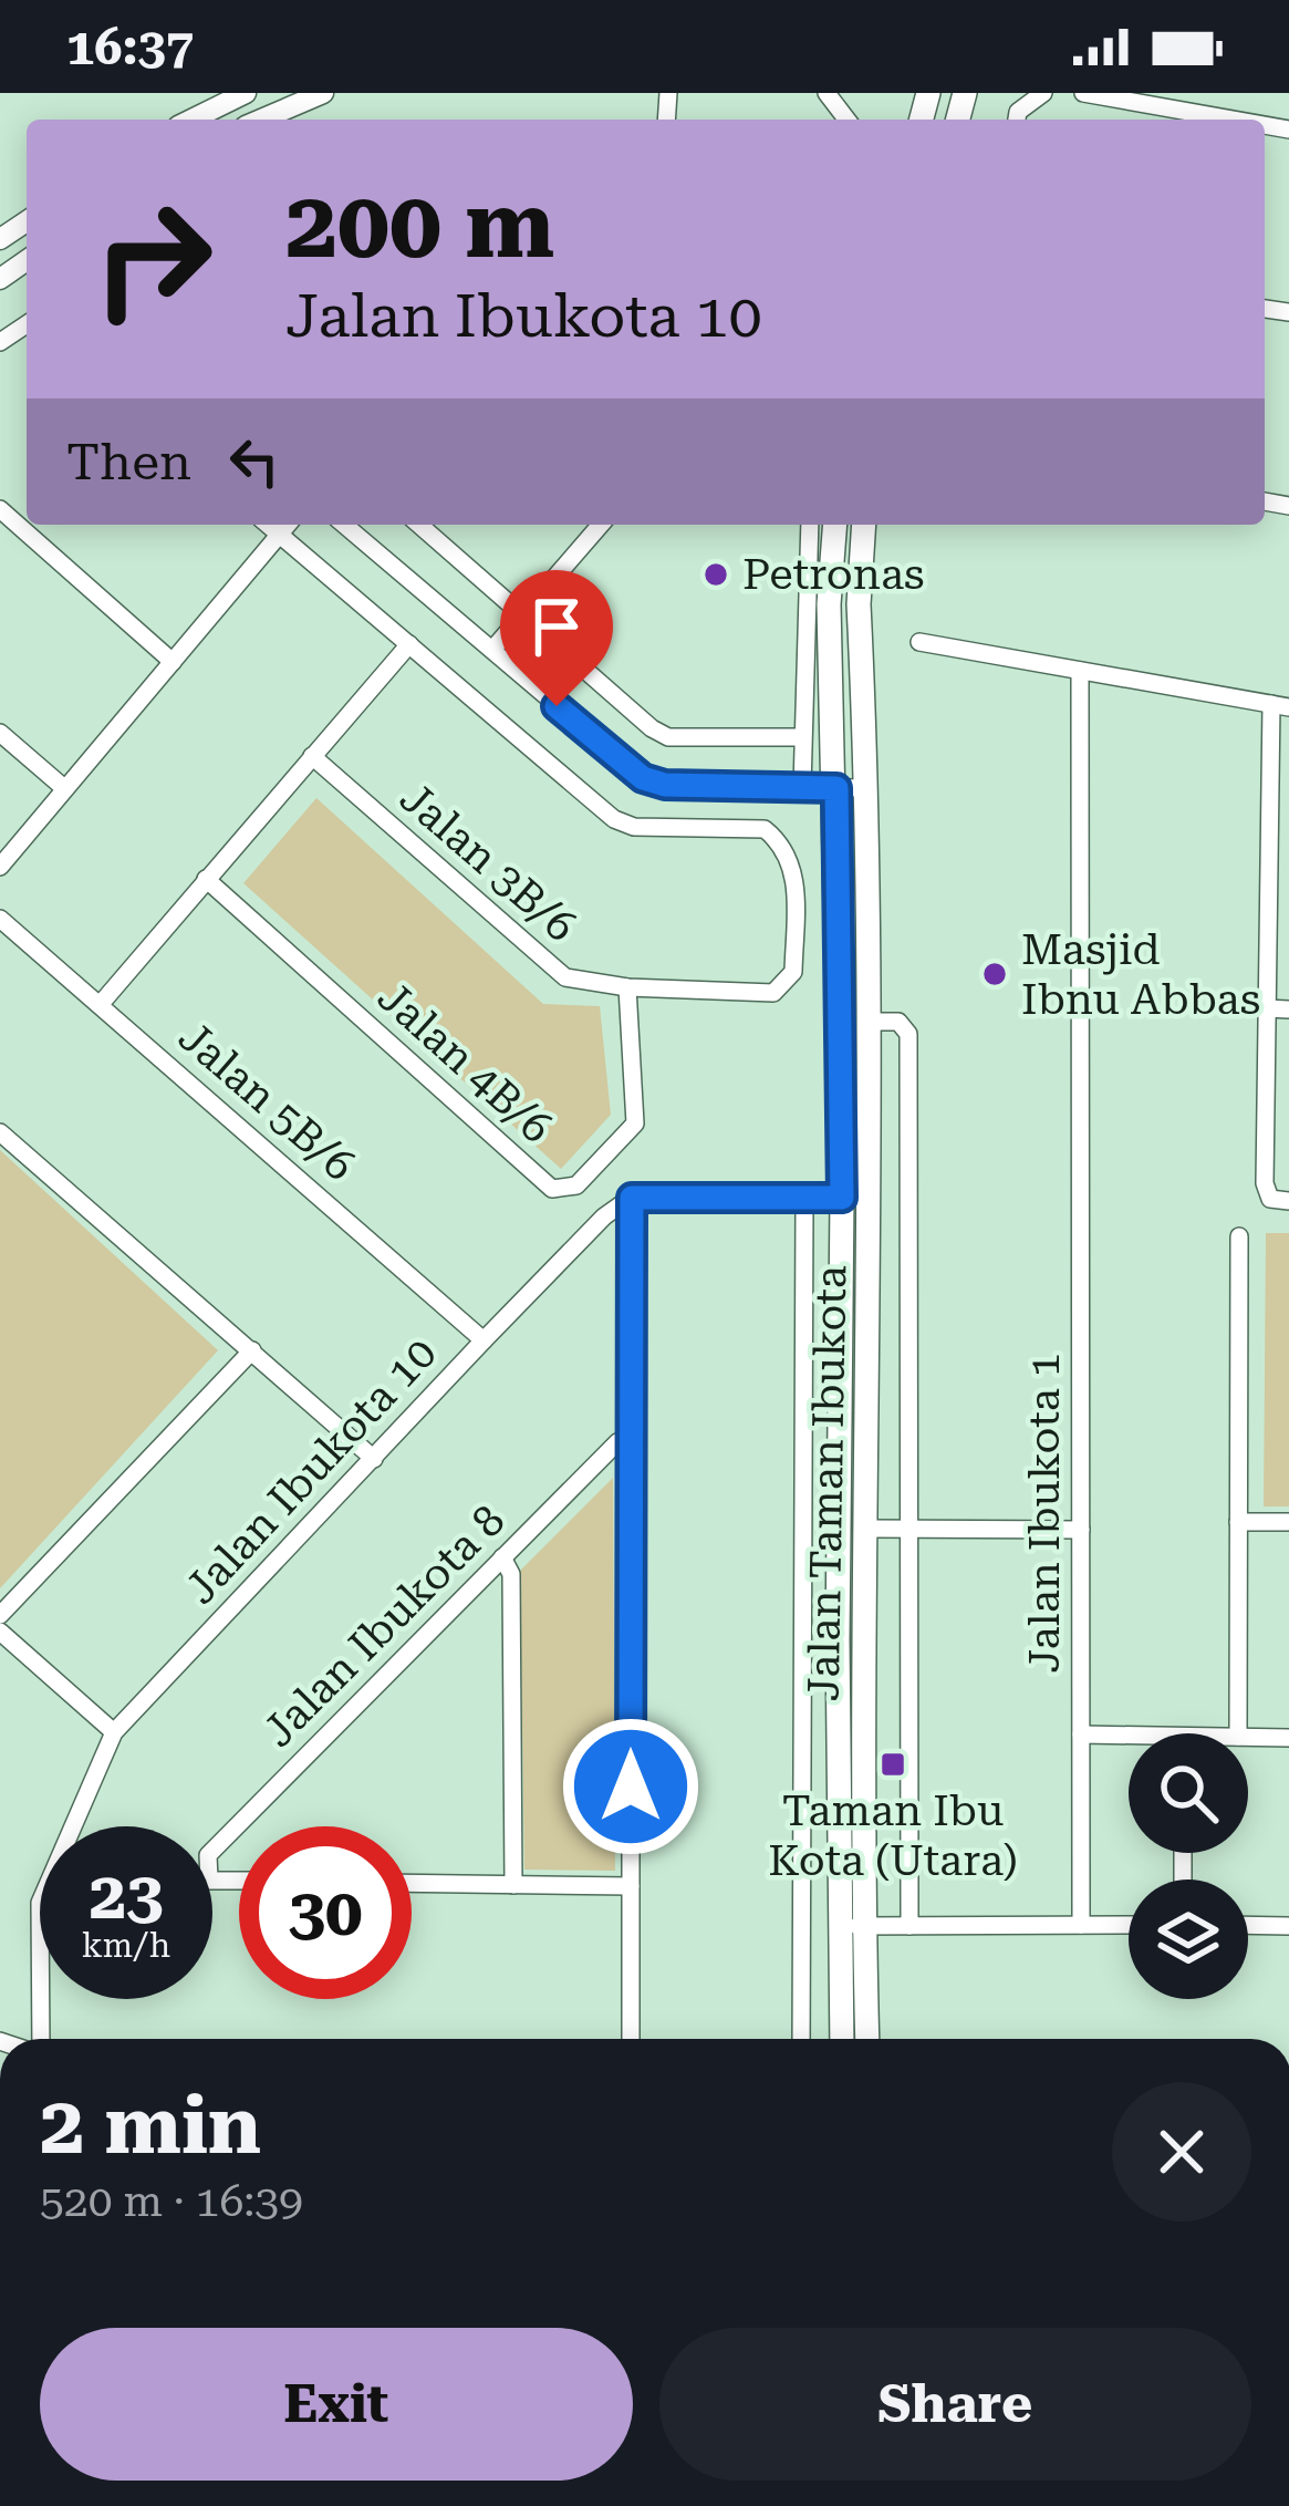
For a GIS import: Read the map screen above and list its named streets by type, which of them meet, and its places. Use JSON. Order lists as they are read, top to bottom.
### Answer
{
  "streets": {
    "main road": ["Jalan Taman Ibukota"],
    "street": [
      "Jalan 3B/6",
      "Jalan 4B/6",
      "Jalan 5B/6",
      "Jalan Ibukota 10",
      "Jalan Ibukota 1",
      "Jalan Ibukota 8"
    ]
  },
  "crossings": [
    ["Jalan 3B/6", "Jalan 4B/6"],
    ["Jalan 5B/6", "Jalan Ibukota 10"]
  ],
  "places": {
    "other": ["Petronas", "Masjid Ibnu Abbas"],
    "transit": ["Taman Ibu Kota (Utara)"]
  },
  "page": {
    "status": "16:37",
    "turn": ["200 m", "Jalan Ibukota 10"],
    "then": "Then",
    "speed": "23 km/h",
    "limit": "30",
    "heading": ["2 min", "520 m · 16:39"],
    "buttons": ["Exit", "Share"]
  }
}
